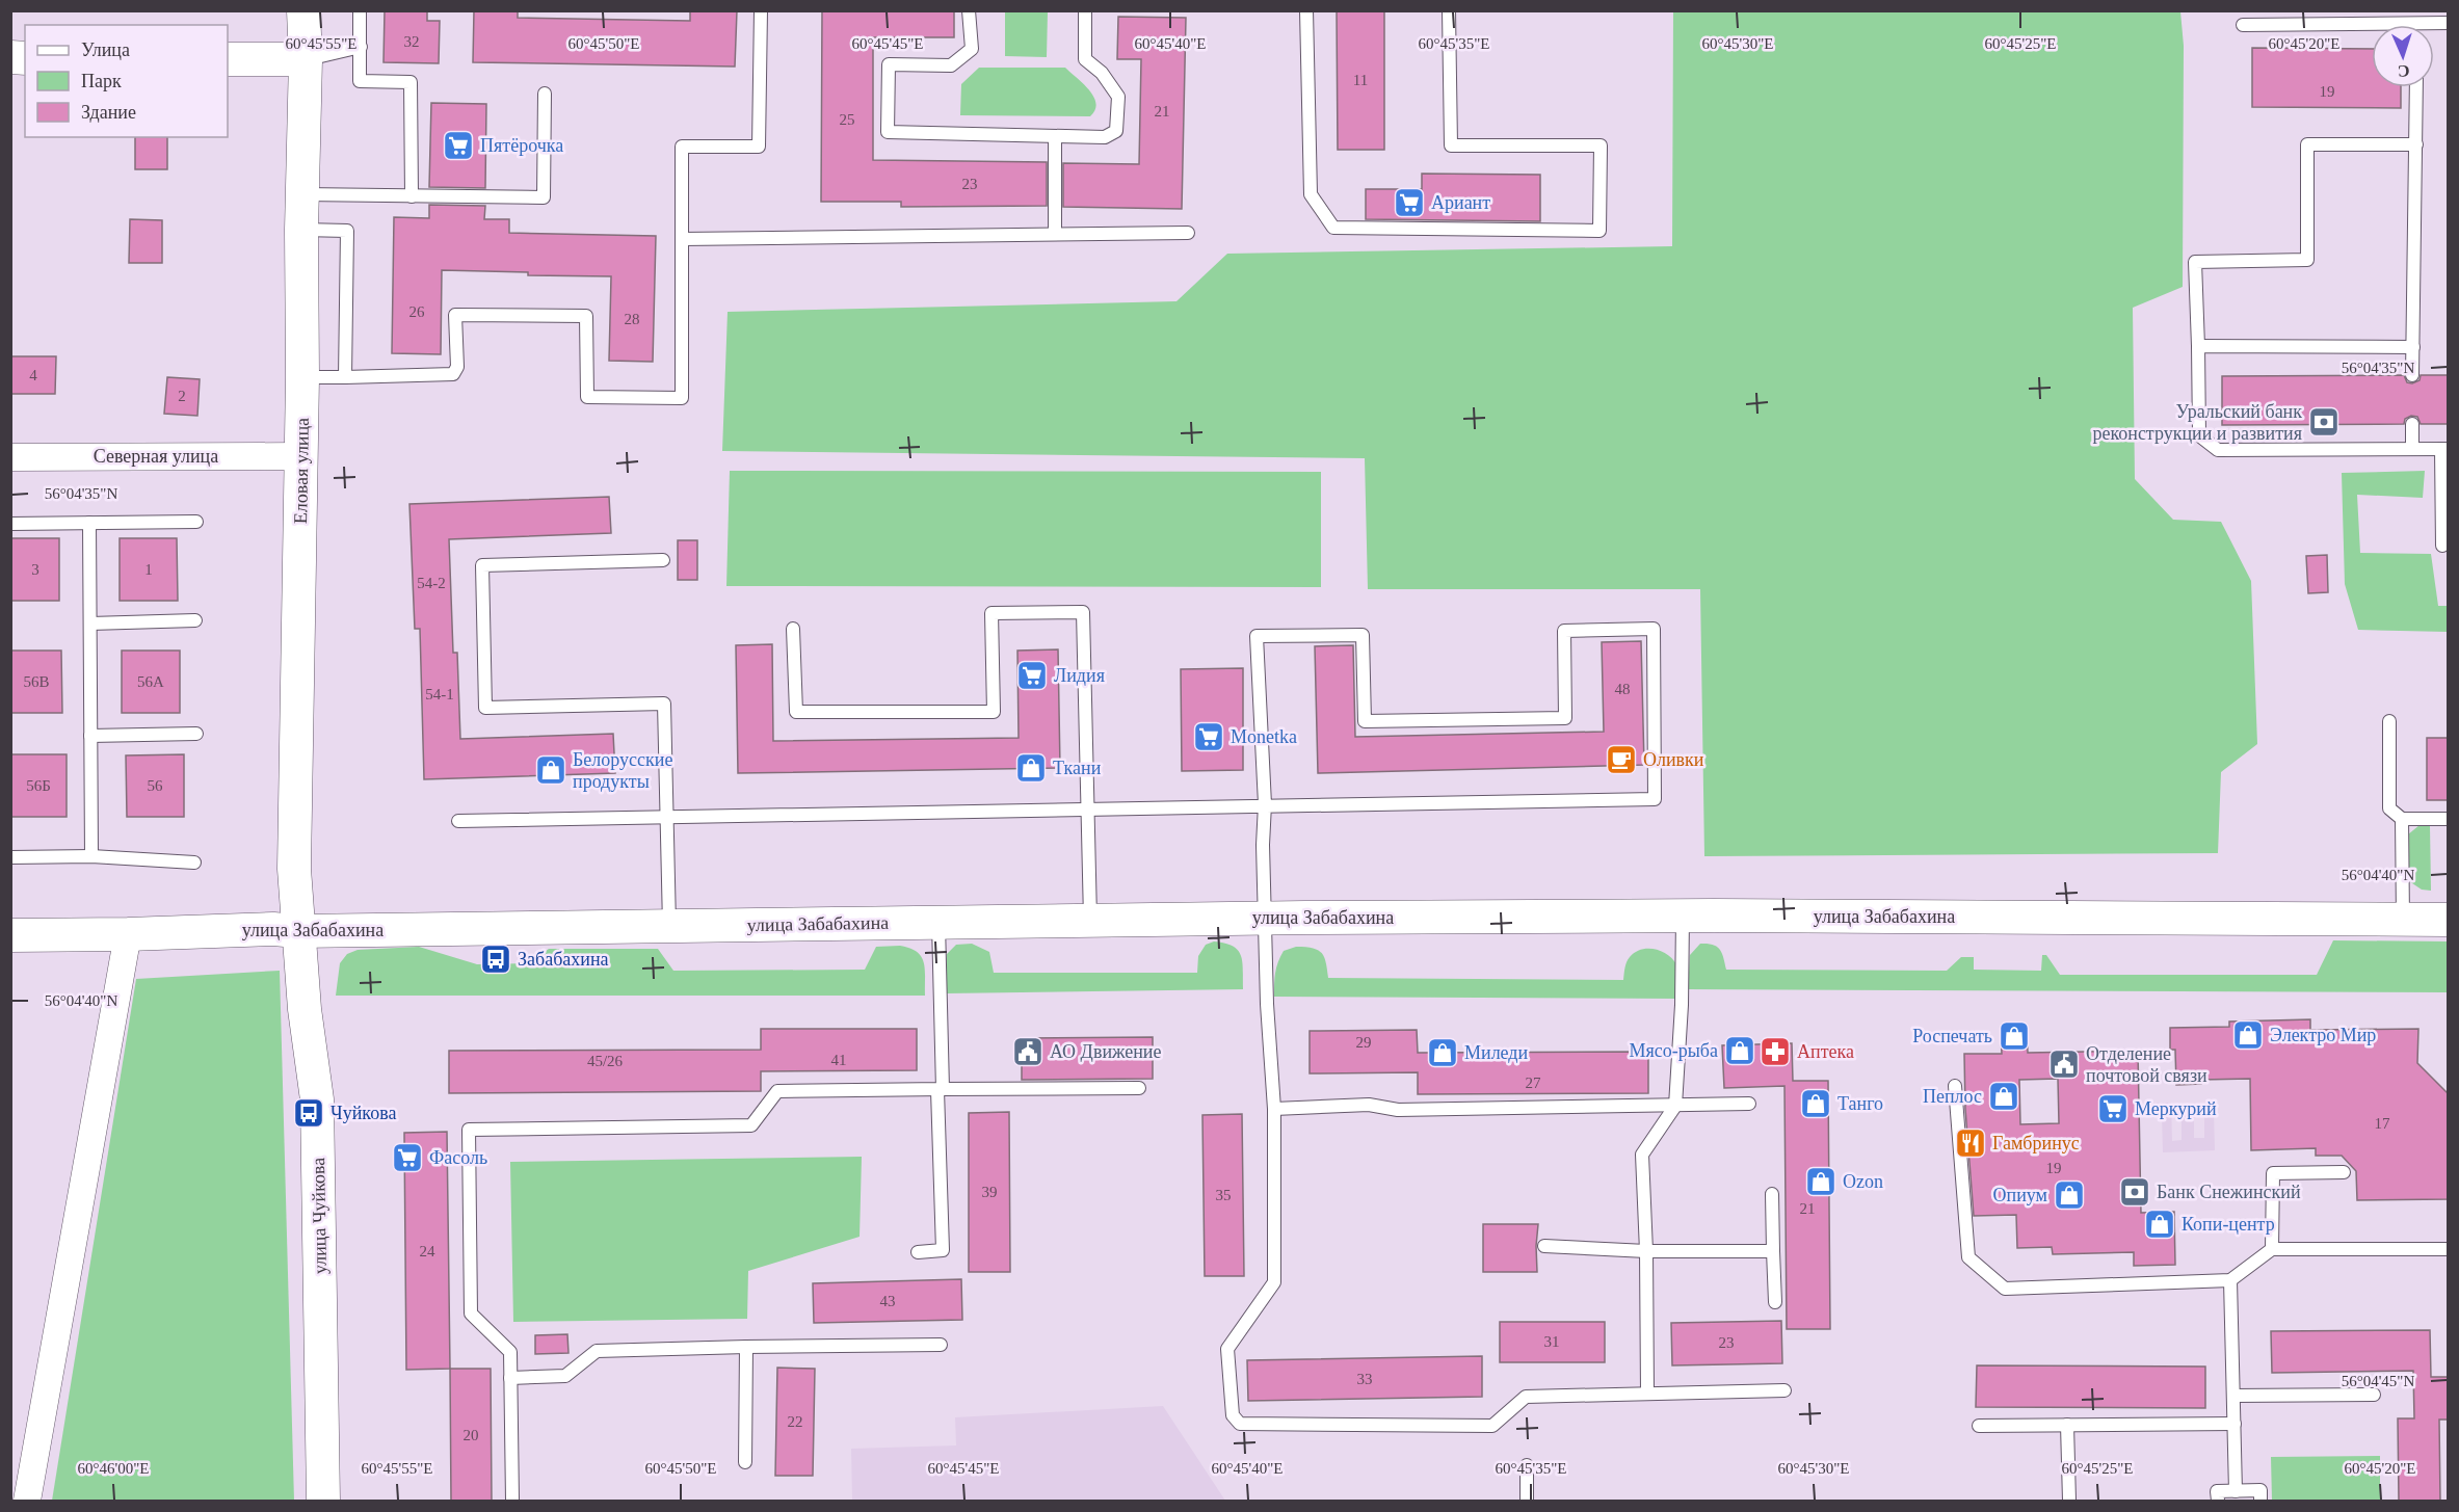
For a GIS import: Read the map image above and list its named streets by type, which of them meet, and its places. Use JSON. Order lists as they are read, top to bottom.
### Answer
{
  "streets": {
    "street": [
      "Северная улица",
      "Еловая улица",
      "улица Забабахина",
      "улица Чуйкова"
    ]
  },
  "crossings": [
    ["Северная улица", "Еловая улица"],
    ["Еловая улица", "улица Забабахина"],
    ["Еловая улица", "улица Чуйкова"],
    ["улица Забабахина", "улица Чуйкова"]
  ],
  "places": {
    "supermarket": [
      "Пятёрочка",
      "Ариант",
      "Лидия",
      "Monetka",
      "Меркурий",
      "Фасоль"
    ],
    "bank": ["Уральский банк реконструкции и развития", "Банк Снежинский"],
    "cafe": ["Оливки"],
    "shop": [
      "Ткани",
      "Белорусские продукты",
      "Электро Мир",
      "Роспечать",
      "Мясо-рыба",
      "Миледи",
      "Пеплос",
      "Танго",
      "Ozon",
      "Опиум",
      "Копи-центр"
    ],
    "bus stop": ["Забабахина", "Чуйкова"],
    "public building": ["АО Движение", "Отделение почтовой связи"],
    "pharmacy": ["Аптека"],
    "restaurant": ["Гамбринус"]
  },
  "house_numbers": [
    "32",
    "11",
    "19",
    "21",
    "25",
    "23",
    "26",
    "28",
    "4",
    "2",
    "3",
    "1",
    "54-2",
    "56В",
    "56А",
    "48",
    "54-1",
    "56Б",
    "56",
    "29",
    "41",
    "45/26",
    "27",
    "17",
    "19",
    "39",
    "35",
    "21",
    "24",
    "43",
    "31",
    "23",
    "33",
    "22",
    "20"
  ],
  "legend": ["Улица", "Парк", "Здание"],
  "north": "bottom",
  "coordinates": [
    "60°45'55\"E",
    "60°45'50\"E",
    "60°45'45\"E",
    "60°45'40\"E",
    "60°45'35\"E",
    "60°45'30\"E",
    "60°45'25\"E",
    "60°45'20\"E",
    "56°04'35\"N",
    "56°04'40\"N",
    "56°04'45\"N",
    "60°46'00\"E"
  ]
}
